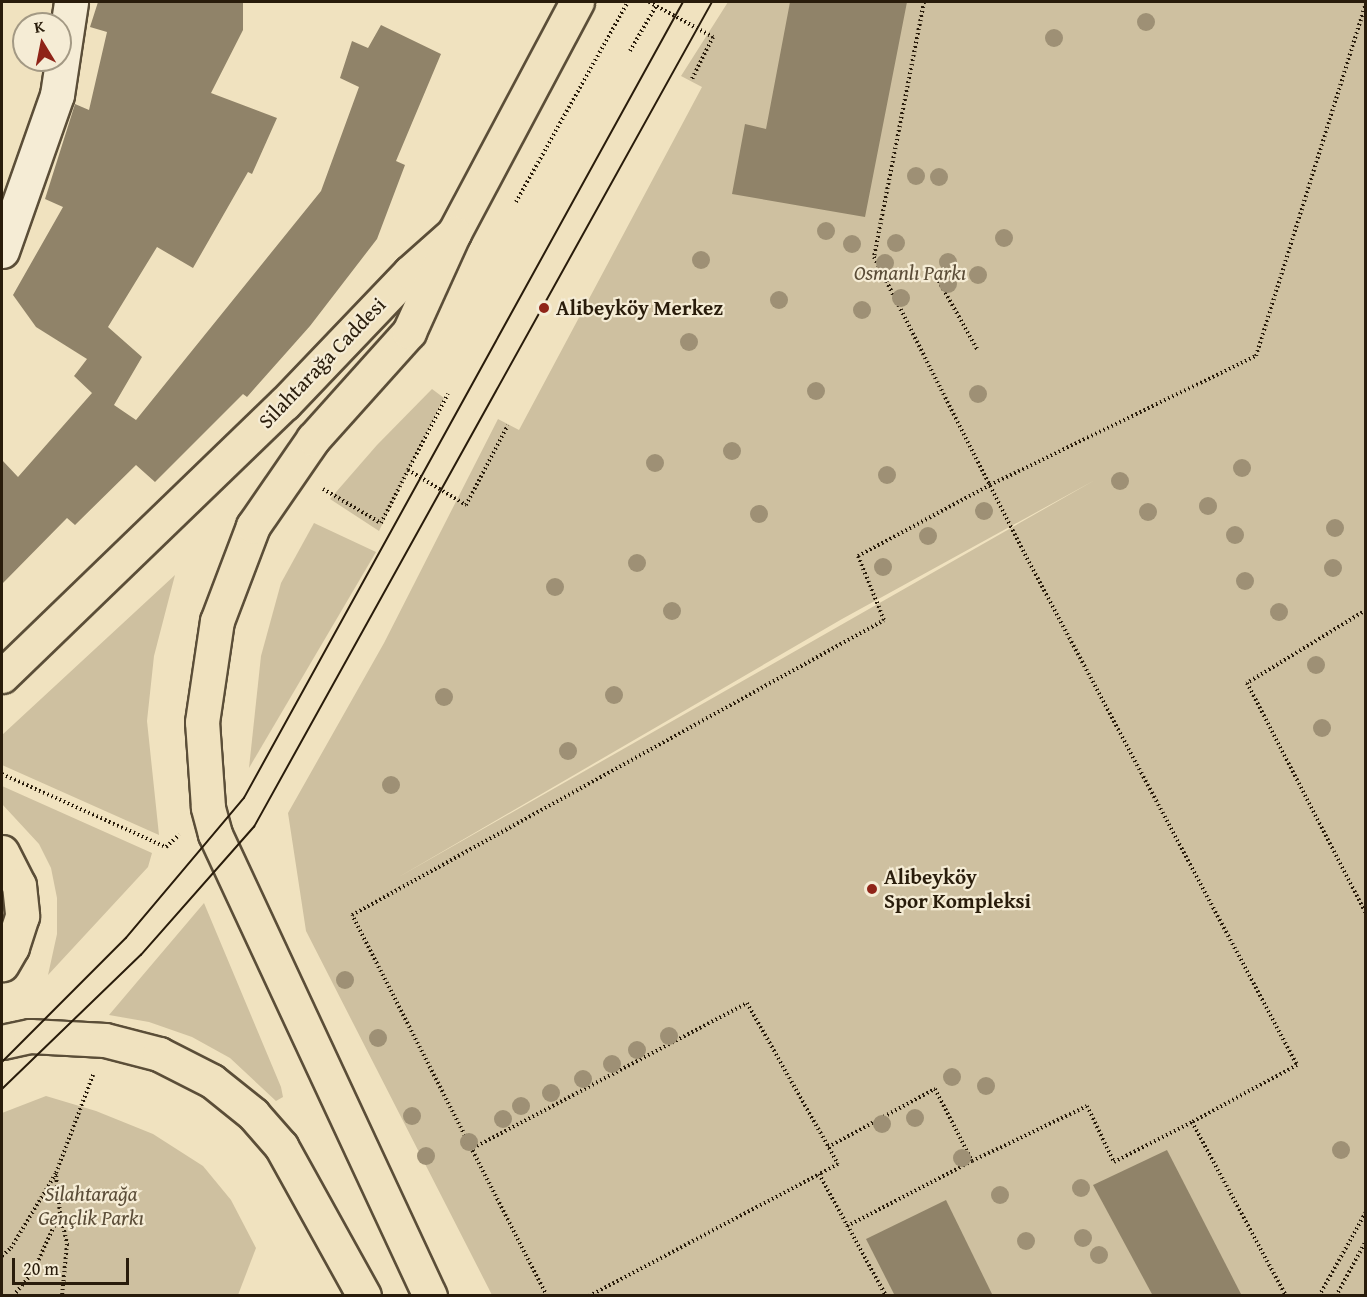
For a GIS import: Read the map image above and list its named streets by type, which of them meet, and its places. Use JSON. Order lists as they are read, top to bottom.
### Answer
{
  "streets": {
    "main road": ["Silahtarağa Caddesi"]
  },
  "parks": ["Osmanlı Parkı", "Silahtarağa Gençlik Parkı"],
  "places": ["Alibeyköy Merkez", "Alibeyköy Spor Kompleksi"],
  "scale_bar": "20 m",
  "north": "top"
}
